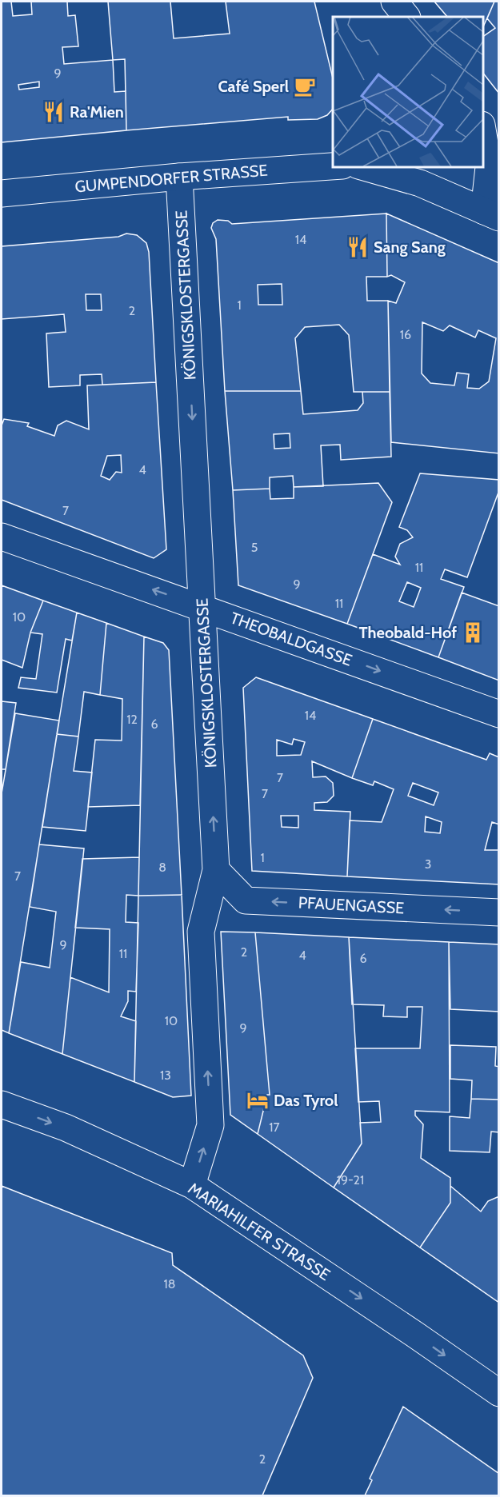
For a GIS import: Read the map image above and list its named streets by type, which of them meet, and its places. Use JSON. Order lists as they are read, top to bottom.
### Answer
{
  "streets": {
    "street": [
      "GUMPENDORFER STRASSE",
      "KÖNIGSKLOSTERGASSE",
      "THEOBALDGASSE",
      "PFAUENGASSE",
      "MARIAHILFER STRASSE"
    ]
  },
  "crossings": [
    ["GUMPENDORFER STRASSE", "KÖNIGSKLOSTERGASSE"],
    ["KÖNIGSKLOSTERGASSE", "THEOBALDGASSE"],
    ["KÖNIGSKLOSTERGASSE", "PFAUENGASSE"],
    ["KÖNIGSKLOSTERGASSE", "MARIAHILFER STRASSE"]
  ],
  "one_way": ["PFAUENGASSE", "MARIAHILFER STRASSE"],
  "places": {
    "cafe": ["Café Sperl"],
    "restaurant": ["Ra'Mien", "Sang Sang"],
    "building": ["Theobald-Hof"],
    "hotel": ["Das Tyrol"]
  },
  "house_numbers": [
    "9",
    "14",
    "1",
    "2",
    "16",
    "4",
    "7",
    "5",
    "11",
    "9",
    "11",
    "10",
    "14",
    "12",
    "6",
    "7",
    "7",
    "1",
    "3",
    "8",
    "7",
    "9",
    "2",
    "11",
    "4",
    "6",
    "10",
    "9",
    "13",
    "17",
    "19-21",
    "18",
    "2"
  ]
}
